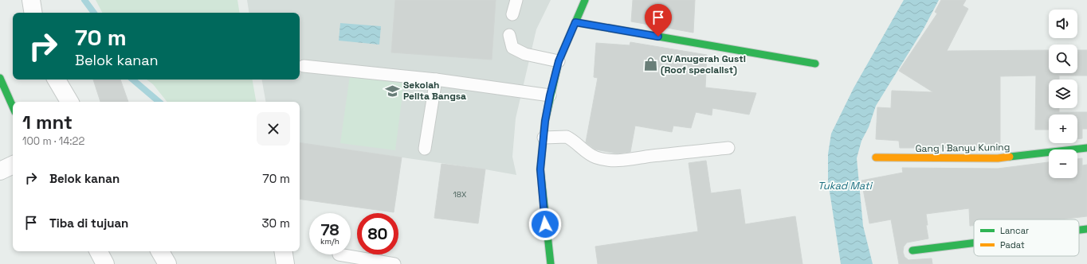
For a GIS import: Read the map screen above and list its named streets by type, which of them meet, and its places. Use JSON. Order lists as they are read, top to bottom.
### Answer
{
  "streets": {
    "main road": ["Gang I Banyu Kuning"]
  },
  "water": ["Tukad Mati"],
  "places": {
    "shop": ["CV Anugerah Gusti (Roof specialist)"],
    "school or university": ["Sekolah Pelita Bangsa"]
  },
  "house_numbers": ["18X"],
  "legend": ["Lancar", "Padat"],
  "page": {
    "map_buttons": ["+", "−"],
    "turn": ["70 m", "Belok kanan"],
    "heading": ["1 mnt", "100 m · 14:22"],
    "list": [
      {
        "name": "Belok kanan",
        "value": "70 m"
      },
      {
        "name": "Tiba di tujuan",
        "value": "30 m"
      }
    ],
    "speed": "78 km/h",
    "limit": "80"
  }
}
